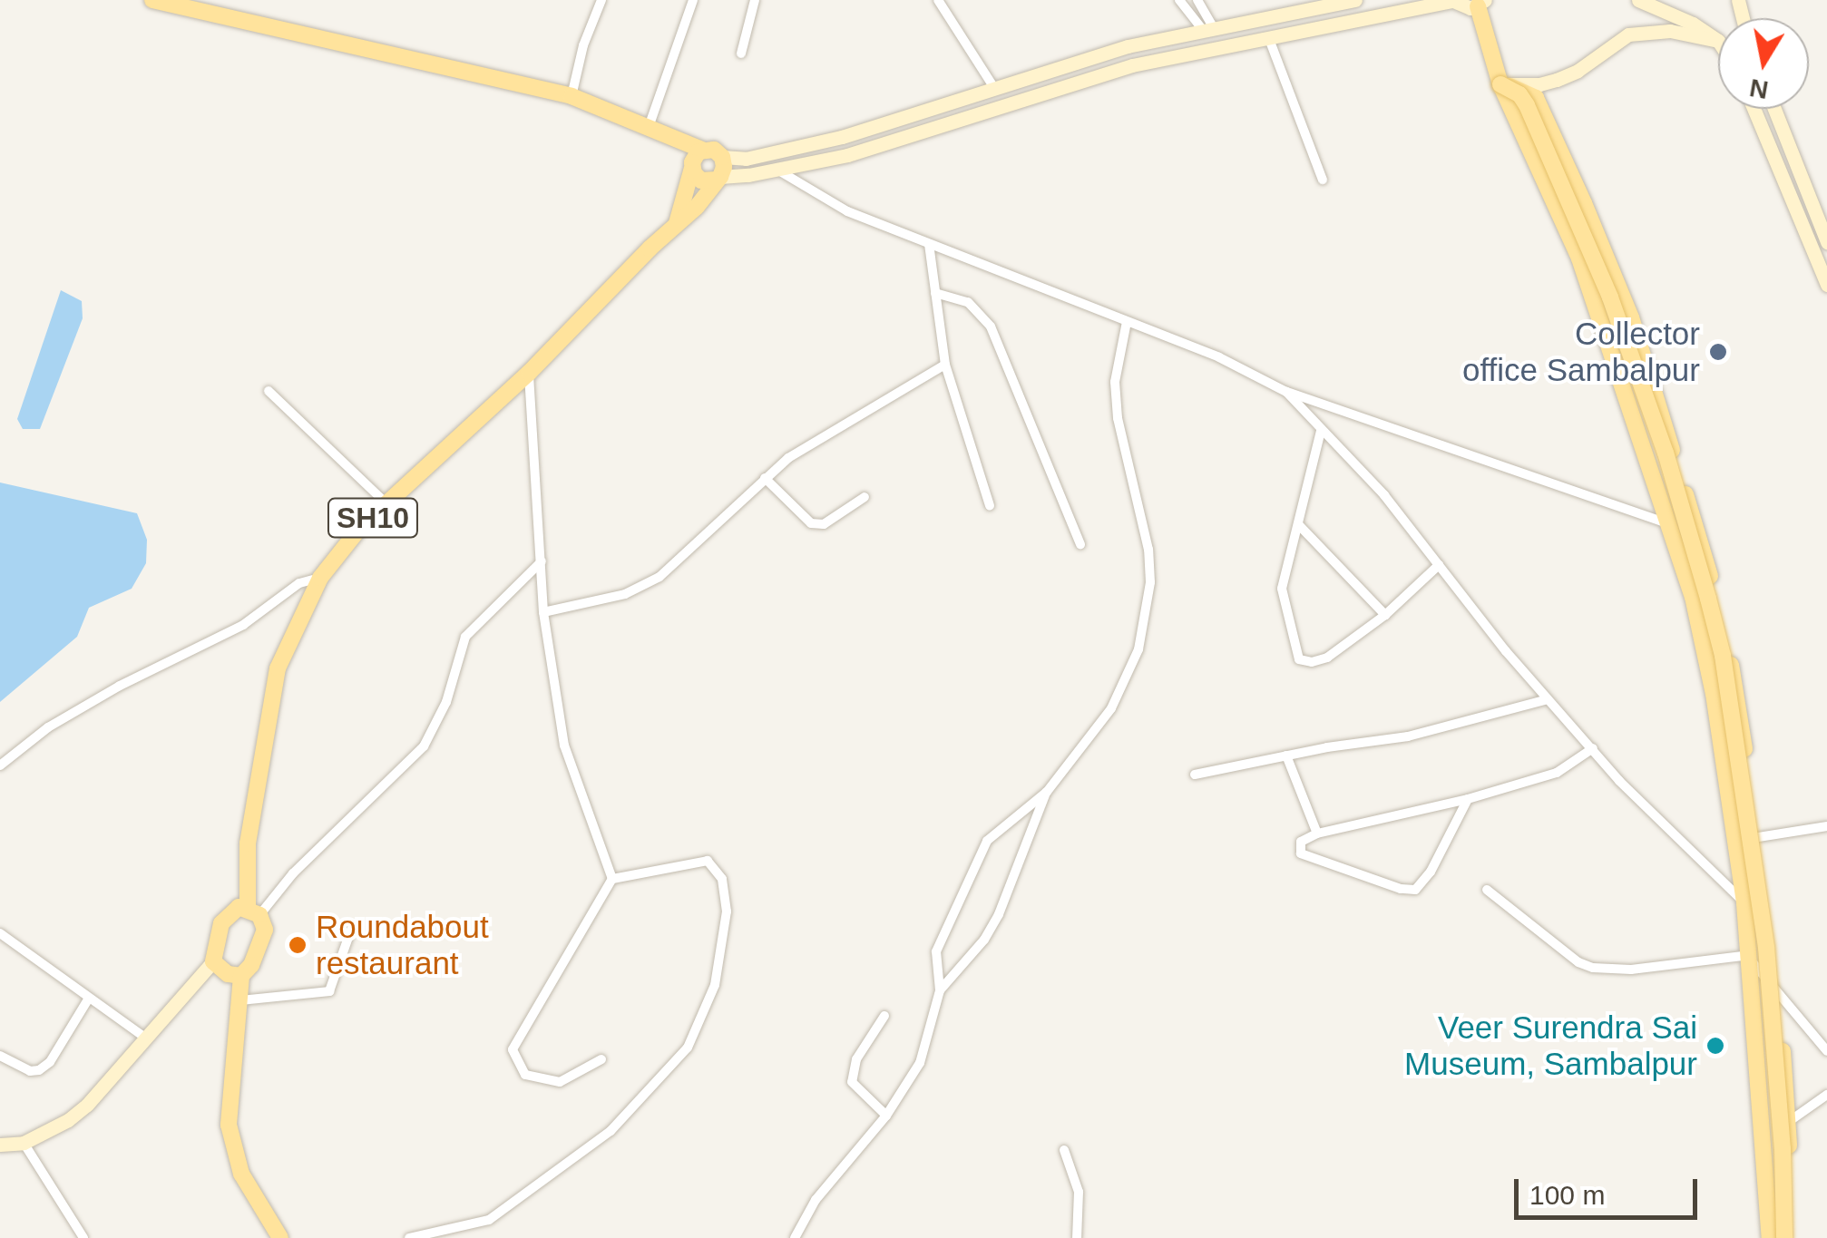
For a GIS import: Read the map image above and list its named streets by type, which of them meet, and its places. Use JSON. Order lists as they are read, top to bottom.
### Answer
{
  "streets": {
    "main road": ["SH10"]
  },
  "places": ["Collector office Sambalpur", "Roundabout restaurant", "Veer Surendra Sai Museum, Sambalpur"],
  "scale_bar": "100 m",
  "north": "bottom"
}
